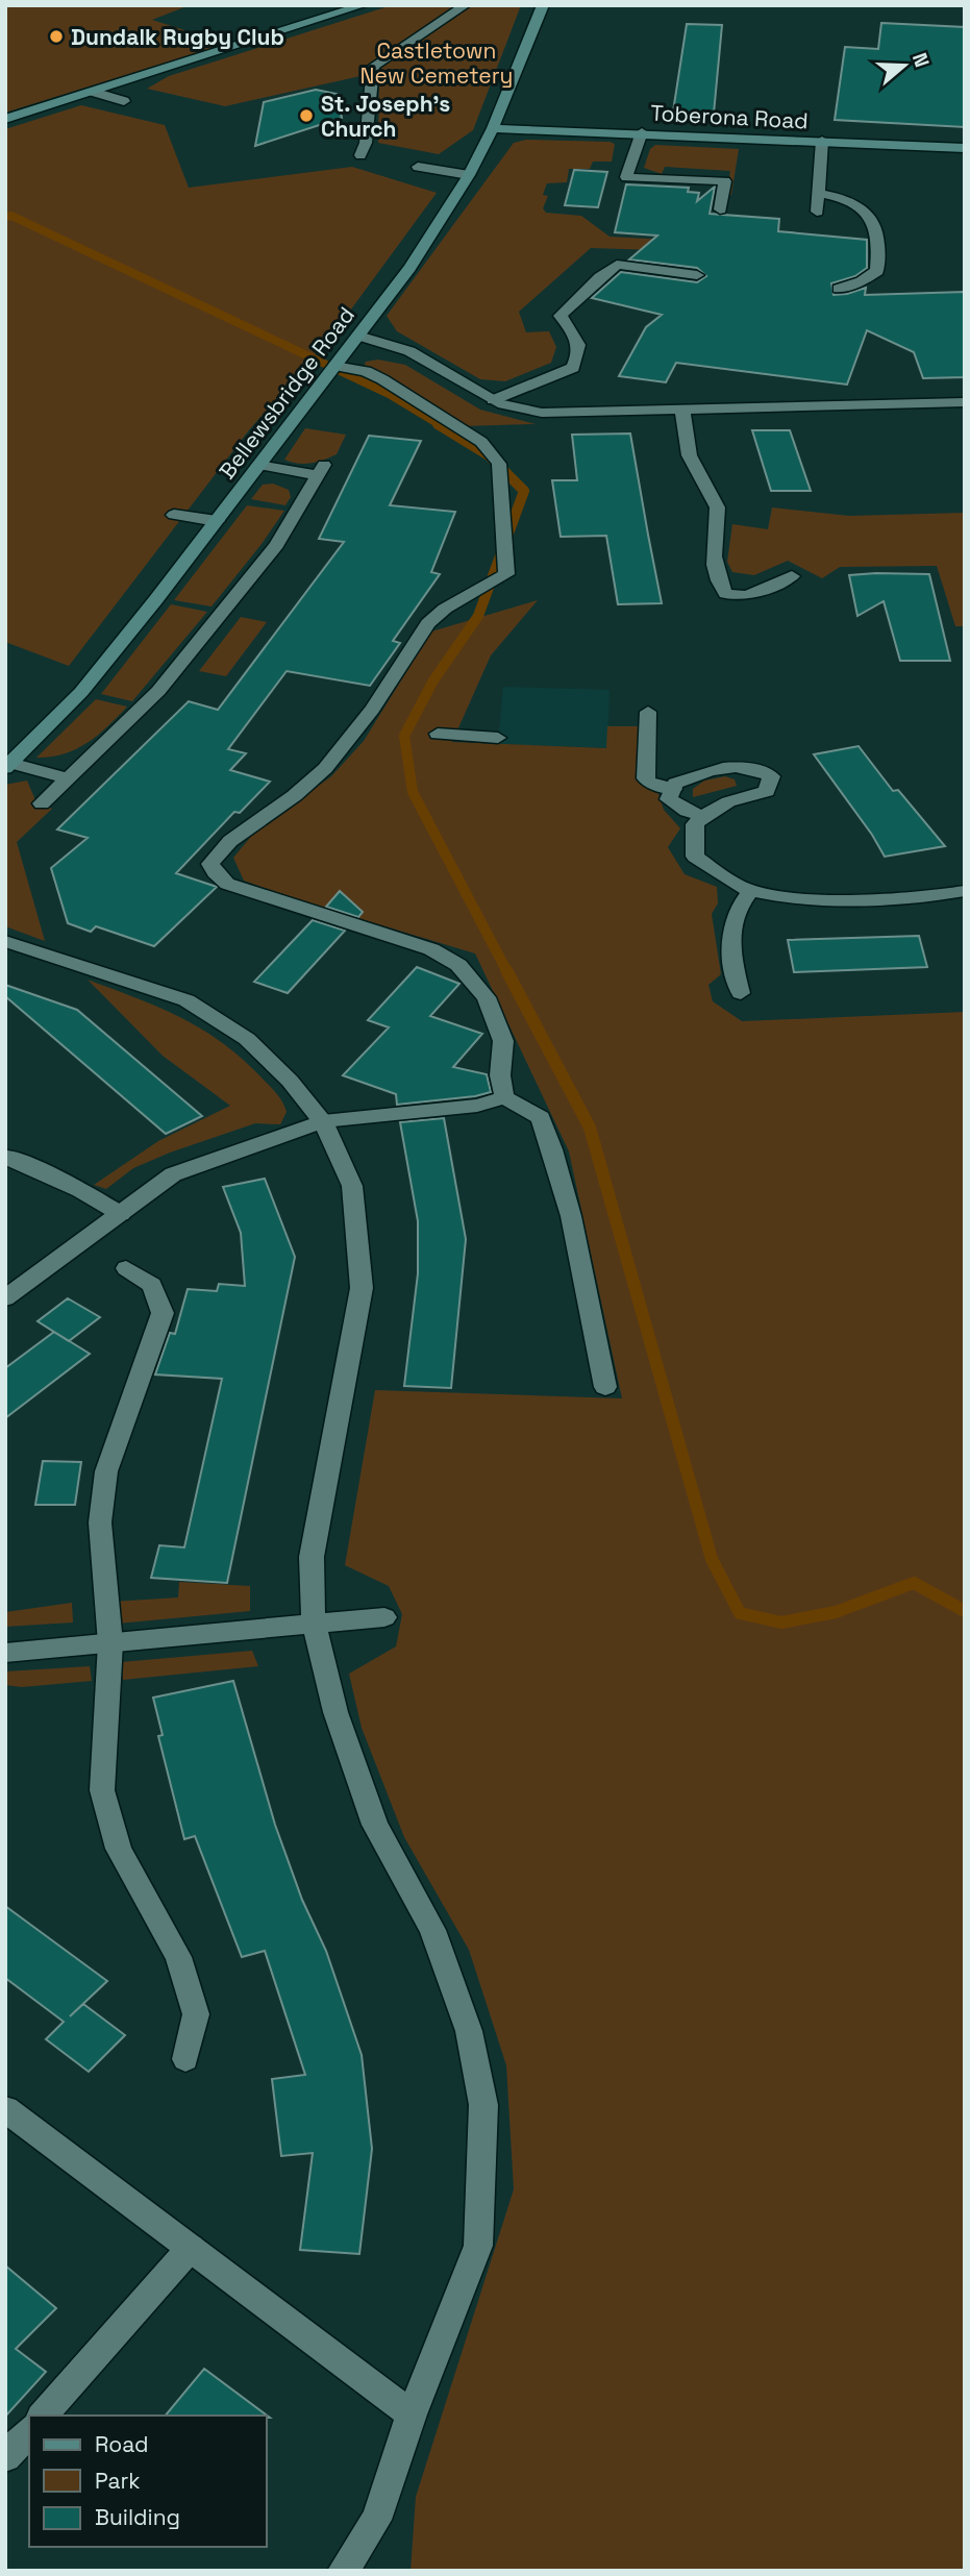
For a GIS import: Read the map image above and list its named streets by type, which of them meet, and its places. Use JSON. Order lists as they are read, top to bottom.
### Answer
{
  "streets": {
    "street": ["Toberona Road", "Bellewsbridge Road"]
  },
  "crossings": [
    ["Toberona Road", "Bellewsbridge Road"]
  ],
  "parks": ["Castletown New Cemetery"],
  "places": ["Dundalk Rugby Club", "St. Joseph's Church"],
  "legend": ["Road", "Park", "Building"],
  "north": "right"
}
